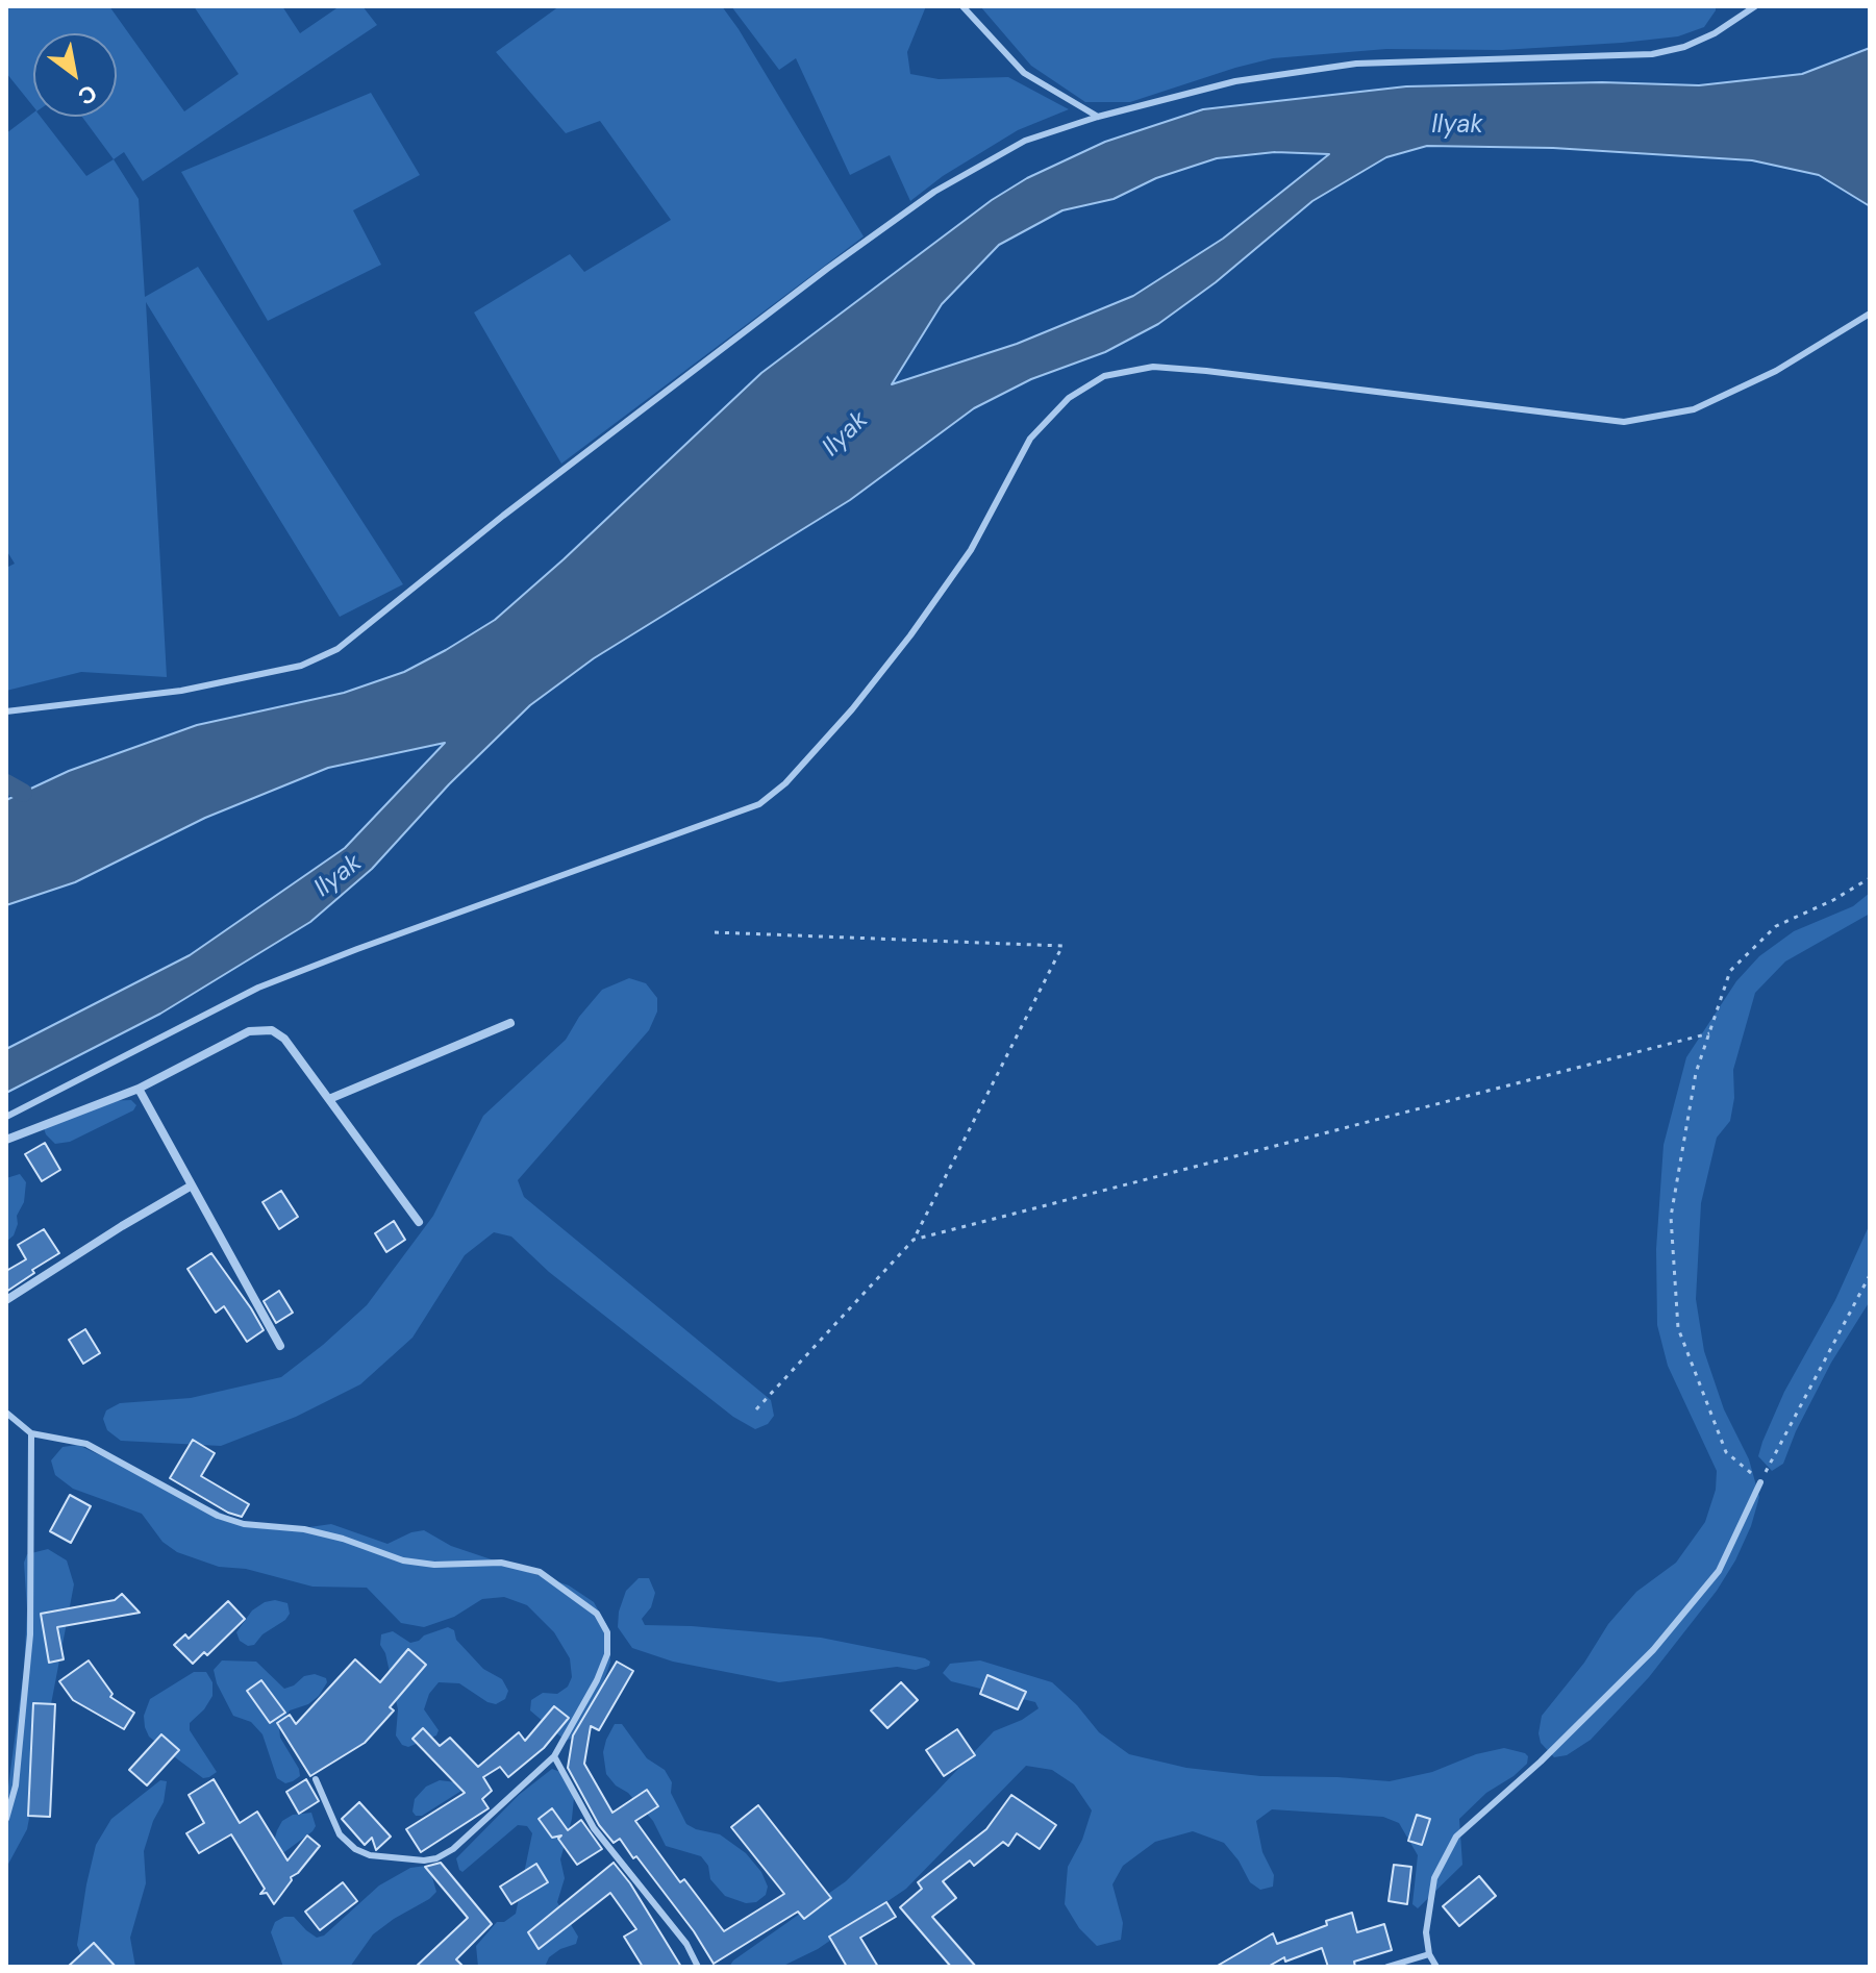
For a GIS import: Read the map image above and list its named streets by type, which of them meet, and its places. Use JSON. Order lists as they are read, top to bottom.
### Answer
{
  "water": ["Ilyak"],
  "north": "bottom right"
}
